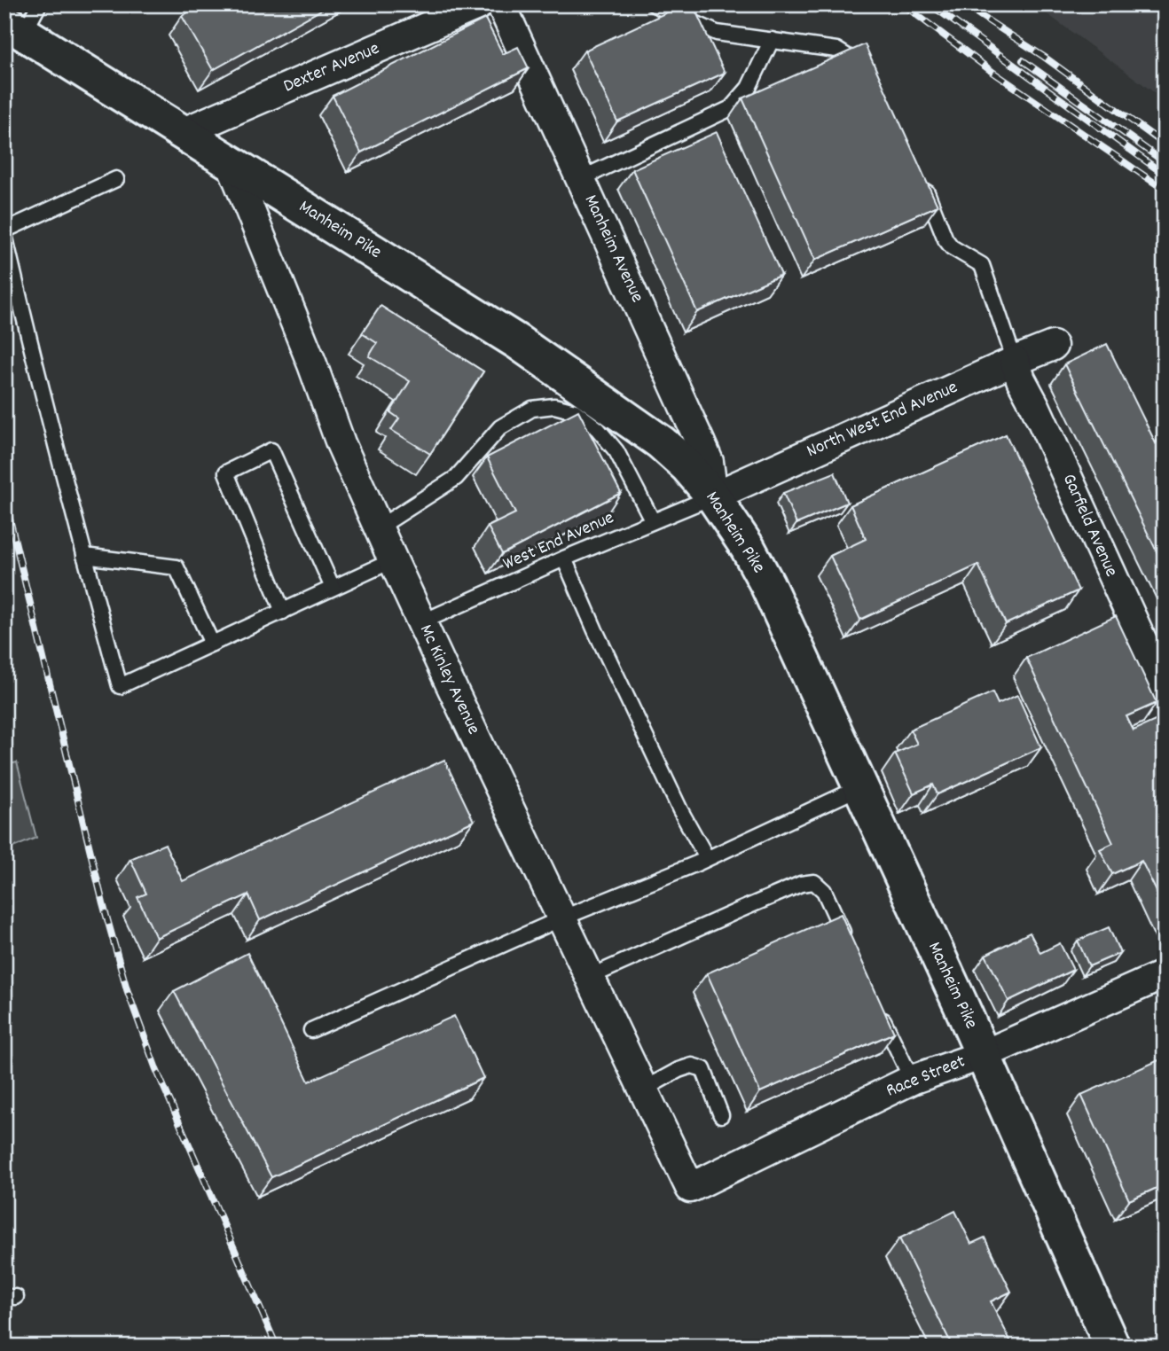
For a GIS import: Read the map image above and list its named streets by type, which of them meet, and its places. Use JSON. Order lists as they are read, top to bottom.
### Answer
{
  "streets": {
    "main road": ["Manheim Pike"],
    "street": [
      "Dexter Avenue",
      "Manheim Avenue",
      "North West End Avenue",
      "Garfield Avenue",
      "Mc Kinley Avenue",
      "Race Street"
    ],
    "lane": ["West End Avenue"]
  },
  "crossings": [
    ["Dexter Avenue", "Manheim Pike"],
    ["Manheim Pike", "Manheim Avenue"],
    ["Manheim Pike", "North West End Avenue"],
    ["Manheim Pike", "West End Avenue"],
    ["Manheim Pike", "Mc Kinley Avenue"],
    ["Manheim Pike", "Race Street"],
    ["Manheim Avenue", "North West End Avenue"],
    ["Manheim Avenue", "West End Avenue"],
    ["North West End Avenue", "Garfield Avenue"],
    ["North West End Avenue", "West End Avenue"],
    ["West End Avenue", "Mc Kinley Avenue"],
    ["Mc Kinley Avenue", "Race Street"]
  ]
}
